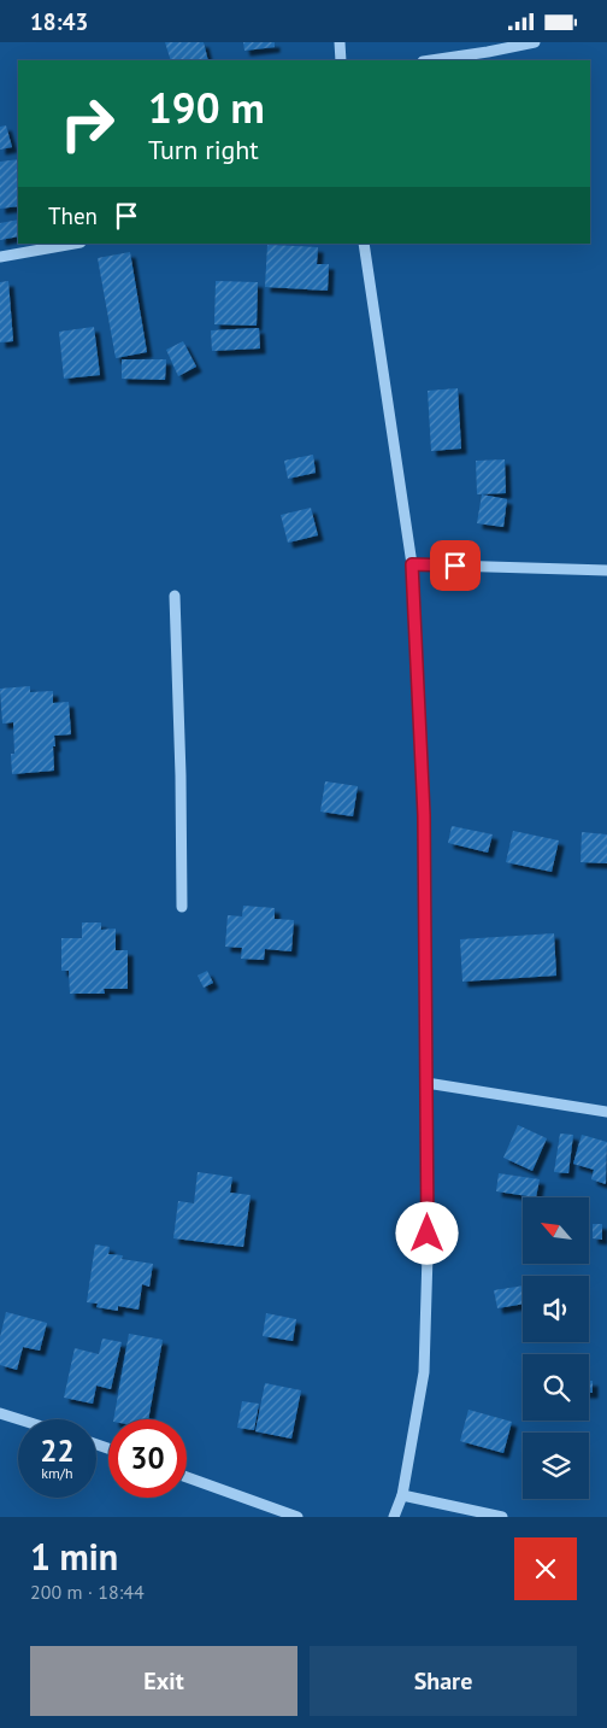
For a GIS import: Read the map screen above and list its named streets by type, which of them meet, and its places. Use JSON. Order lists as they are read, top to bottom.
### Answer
{
  "north": "top left",
  "page": {
    "status": "18:43",
    "turn": ["190 m", "Turn right"],
    "then": "Then",
    "speed": "22 km/h",
    "limit": "30",
    "heading": ["1 min", "200 m · 18:44"],
    "buttons": ["Exit", "Share"]
  }
}
